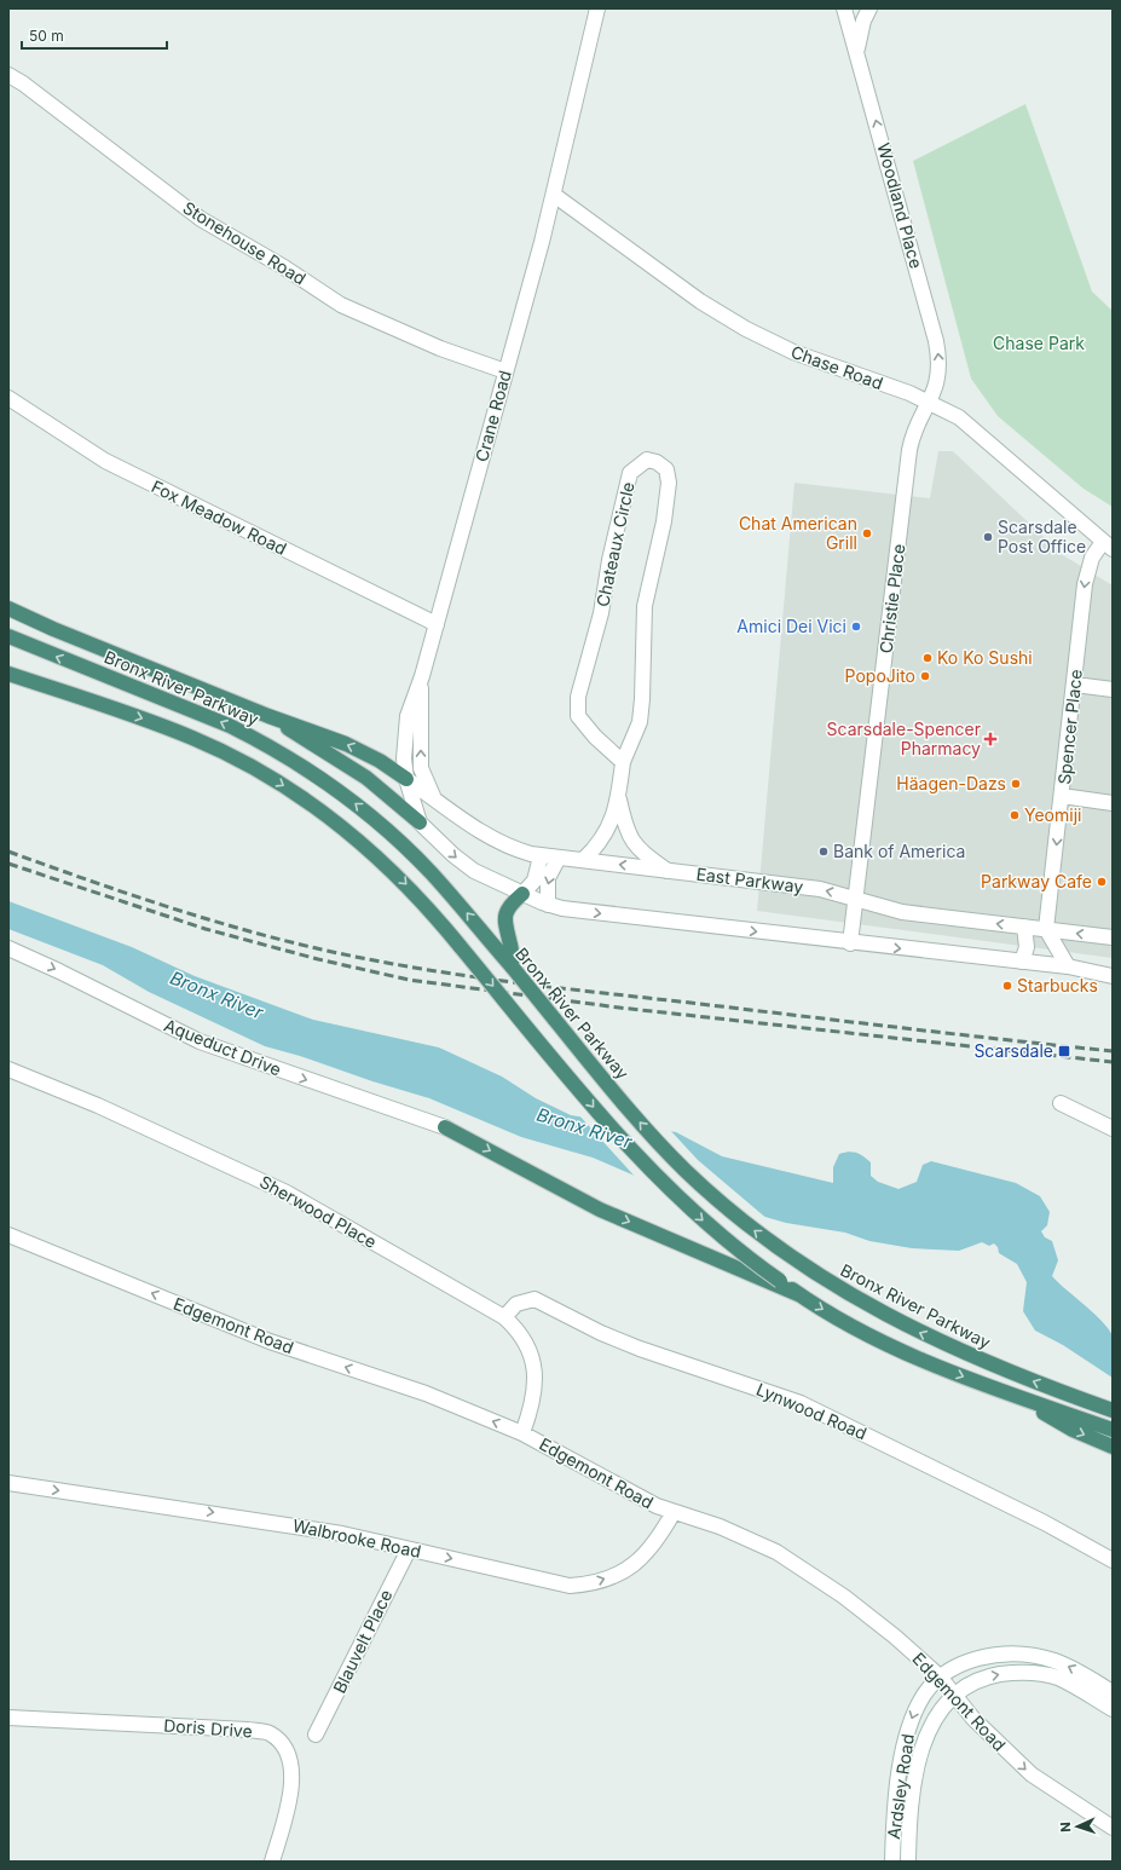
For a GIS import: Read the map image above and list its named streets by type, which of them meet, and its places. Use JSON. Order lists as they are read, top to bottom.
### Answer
{
  "streets": {
    "highway": ["Bronx River Parkway"],
    "street": [
      "Woodland Place",
      "Stonehouse Road",
      "Chase Road",
      "Crane Road",
      "Fox Meadow Road",
      "Chateaux Circle",
      "Christie Place",
      "Spencer Place",
      "East Parkway",
      "Aqueduct Drive",
      "Sherwood Place",
      "Edgemont Road",
      "Lynwood Road",
      "Walbrooke Road",
      "Blauvelt Place",
      "Doris Drive",
      "Ardsley Road"
    ]
  },
  "crossings": [
    ["Woodland Place", "Chase Road"],
    ["Woodland Place", "Christie Place"],
    ["Stonehouse Road", "Crane Road"],
    ["Chase Road", "Crane Road"],
    ["Chase Road", "Christie Place"],
    ["Chase Road", "Spencer Place"],
    ["Crane Road", "Fox Meadow Road"],
    ["Crane Road", "East Parkway"],
    ["Chateaux Circle", "East Parkway"],
    ["Christie Place", "East Parkway"],
    ["Spencer Place", "East Parkway"],
    ["Sherwood Place", "Edgemont Road"],
    ["Sherwood Place", "Lynwood Road"],
    ["Edgemont Road", "Walbrooke Road"],
    ["Edgemont Road", "Ardsley Road"],
    ["Walbrooke Road", "Blauvelt Place"]
  ],
  "one_way": [
    "Woodland Place",
    "Spencer Place",
    "Aqueduct Drive",
    "Walbrooke Road"
  ],
  "water": ["Bronx River"],
  "parks": ["Chase Park"],
  "places": {
    "other": [
      "Chat American Grill",
      "Scarsdale Post Office",
      "Amici Dei Vici",
      "Ko Ko Sushi",
      "PopoJito",
      "Häagen-Dazs",
      "Yeomiji",
      "Bank of America",
      "Parkway Cafe",
      "Starbucks"
    ],
    "health": ["Scarsdale-Spencer Pharmacy"],
    "transit": ["Scarsdale"]
  },
  "scale_bar": "50 m",
  "north": "left"
}
